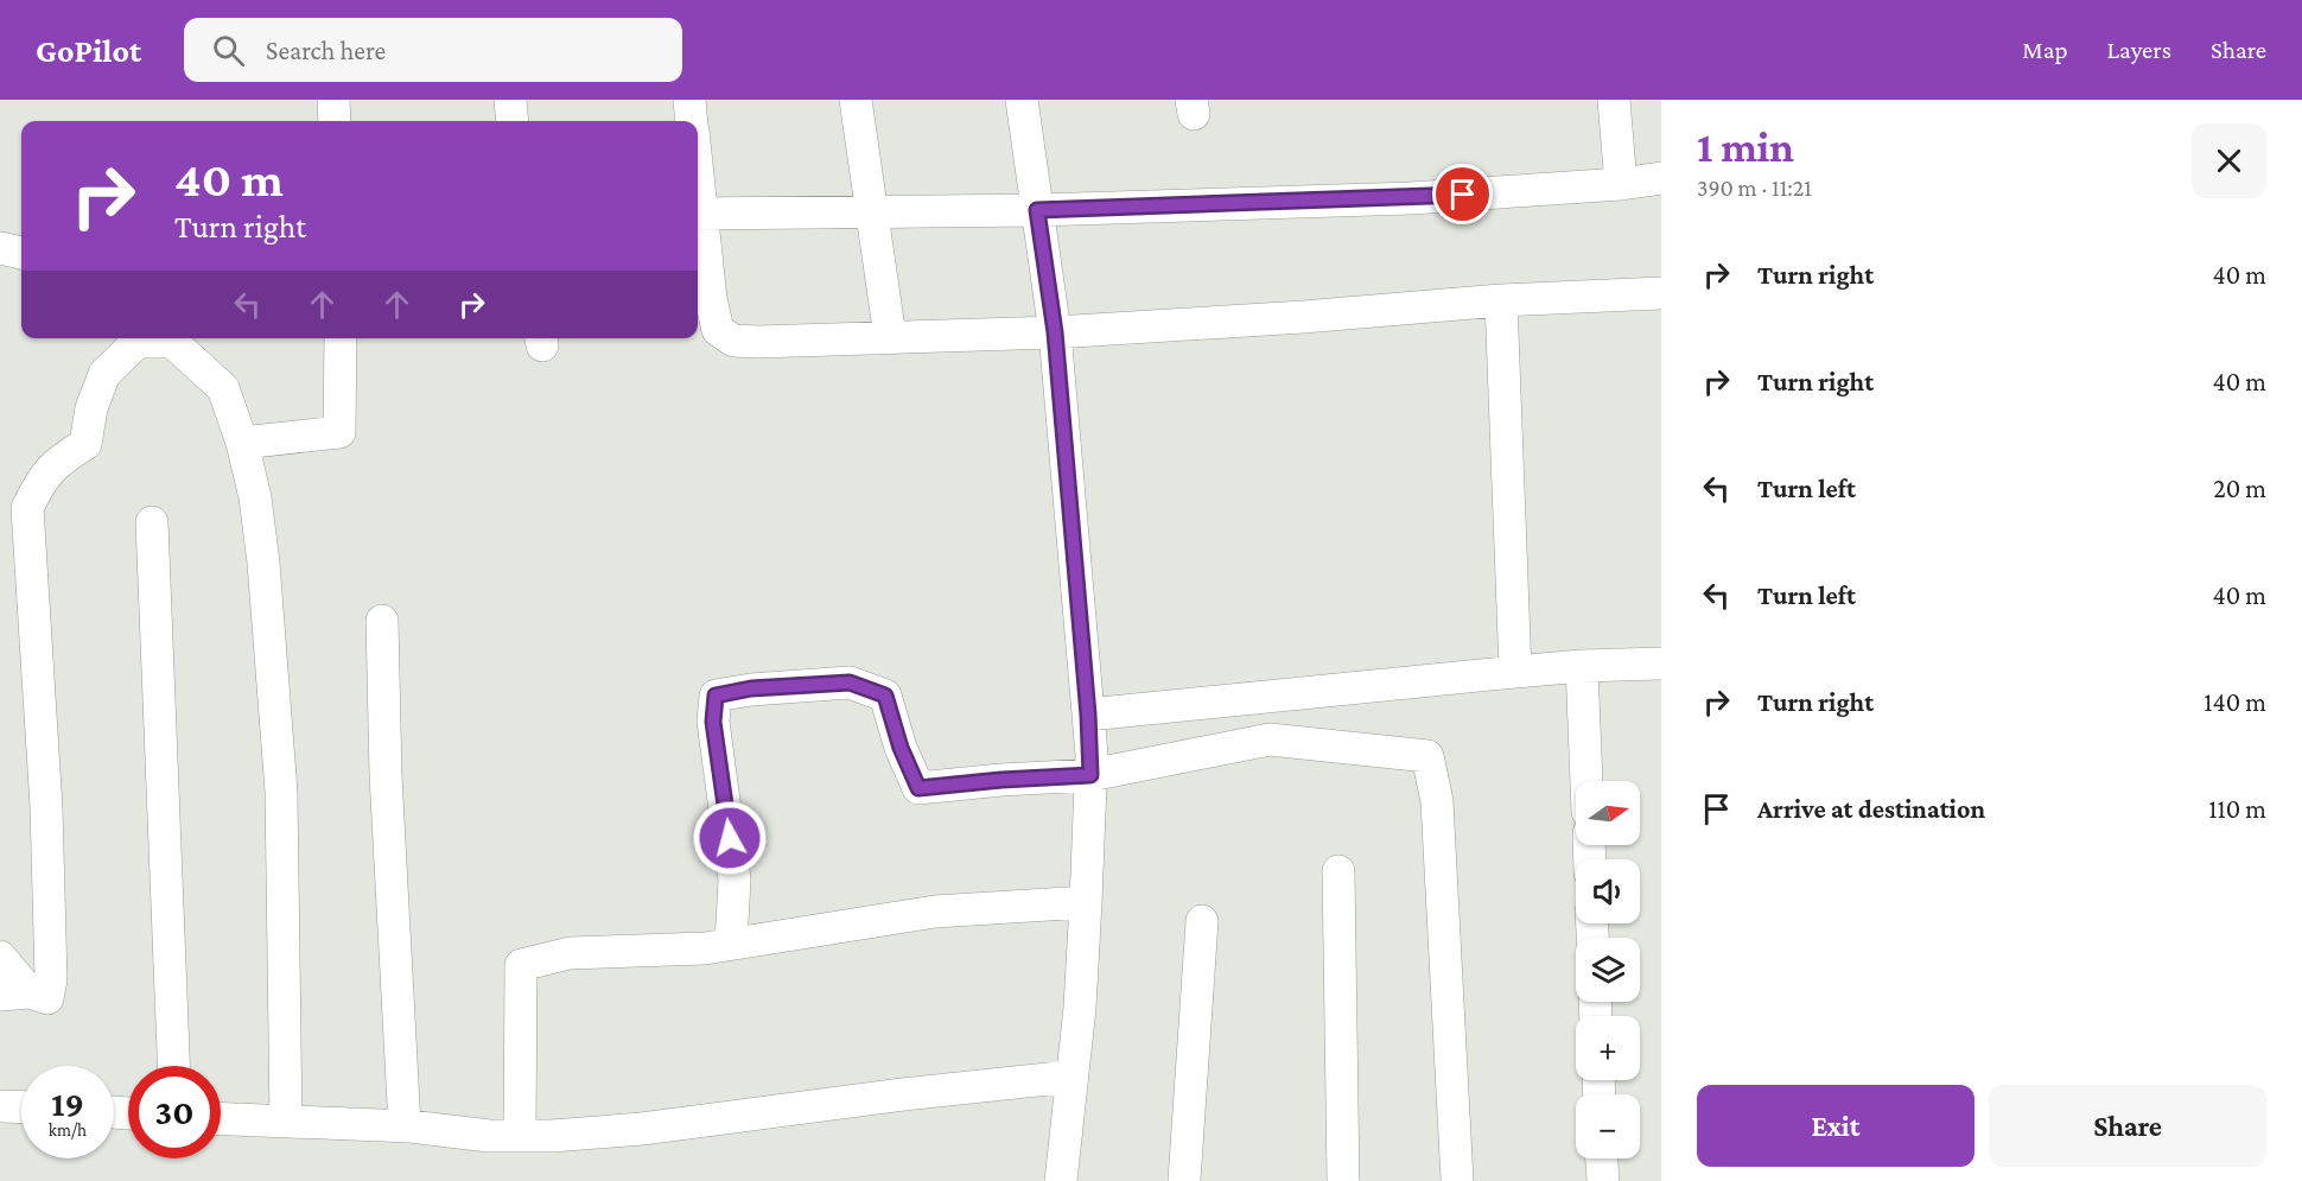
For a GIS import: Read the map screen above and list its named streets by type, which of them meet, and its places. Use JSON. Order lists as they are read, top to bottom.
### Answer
{
  "north": "right",
  "page": {
    "header": "GoPilot",
    "search": "Search here",
    "nav": ["Map", "Layers", "Share"],
    "heading": ["1 min", "390 m · 11:21"],
    "turn": ["40 m", "Turn right"],
    "list": [
      {
        "name": "Turn right",
        "value": "40 m"
      },
      {
        "name": "Turn right",
        "value": "40 m"
      },
      {
        "name": "Turn left",
        "value": "20 m"
      },
      {
        "name": "Turn left",
        "value": "40 m"
      },
      {
        "name": "Turn right",
        "value": "140 m"
      },
      {
        "name": "Arrive at destination",
        "value": "110 m"
      }
    ],
    "map_buttons": ["+", "−"],
    "speed": "19 km/h",
    "limit": "30",
    "buttons": ["Exit", "Share"]
  }
}
